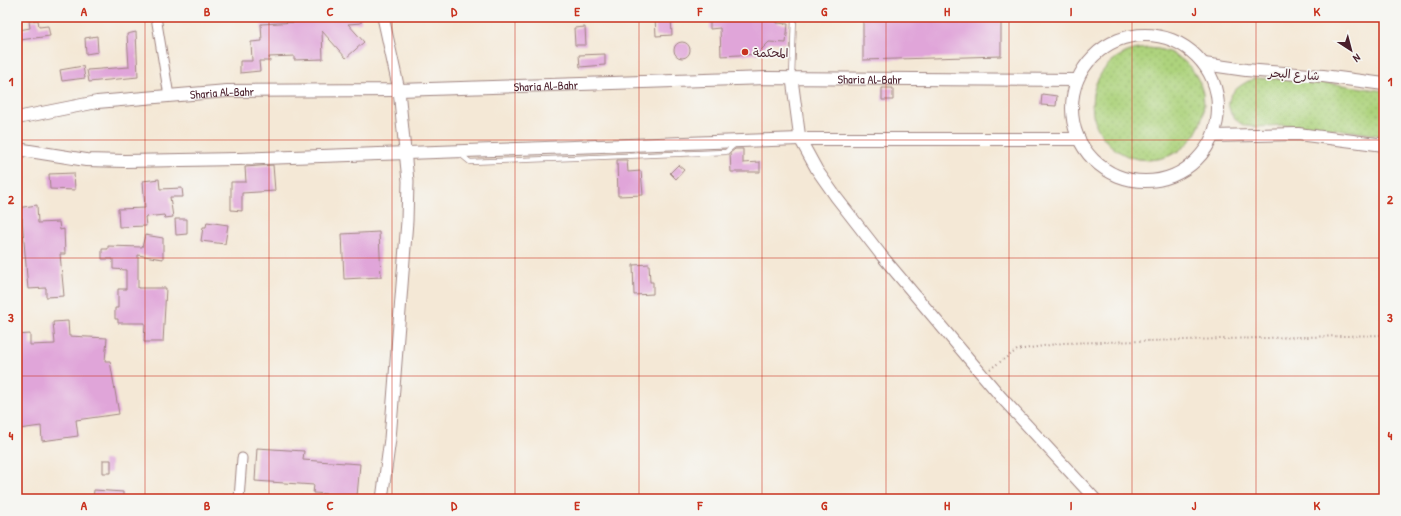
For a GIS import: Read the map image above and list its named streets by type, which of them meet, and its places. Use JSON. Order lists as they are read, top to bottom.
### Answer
{
  "streets": {
    "main road": ["شارع البحر", "Sharia Al-Bahr"]
  },
  "places": ["المحكمة"],
  "north": "bottom right",
  "grid": {
    "columns": [
      "A",
      "B",
      "C",
      "D",
      "E",
      "F",
      "G",
      "H",
      "I",
      "J",
      "K"
    ],
    "rows": [
      "1",
      "2",
      "3",
      "4"
    ]
  }
}
